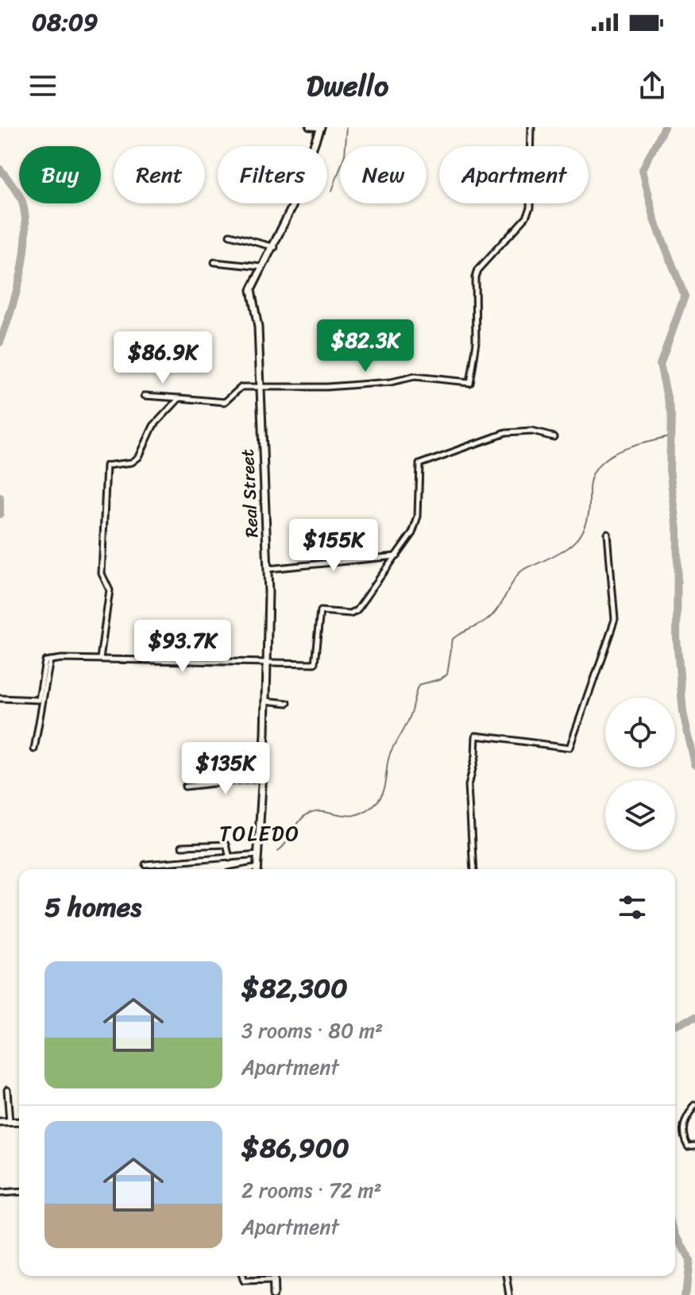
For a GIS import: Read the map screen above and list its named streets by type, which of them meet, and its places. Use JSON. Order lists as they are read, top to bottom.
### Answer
{
  "streets": {
    "street": ["Real Street"]
  },
  "districts": ["TOLEDO"],
  "page": {
    "status": "08:09",
    "header": "Dwello",
    "chip": [
      "Buy",
      "Rent",
      "Filters",
      "New",
      "Apartment"
    ],
    "price": [
      "$82.3K",
      "$86.9K",
      "$155K",
      "$93.7K",
      "$135K"
    ],
    "heading": "5 homes",
    "list": [
      {
        "name": "$82,300",
        "note": "3 rooms · 80 m² · Apartment"
      },
      {
        "name": "$86,900",
        "note": "2 rooms · 72 m² · Apartment"
      }
    ]
  }
}
